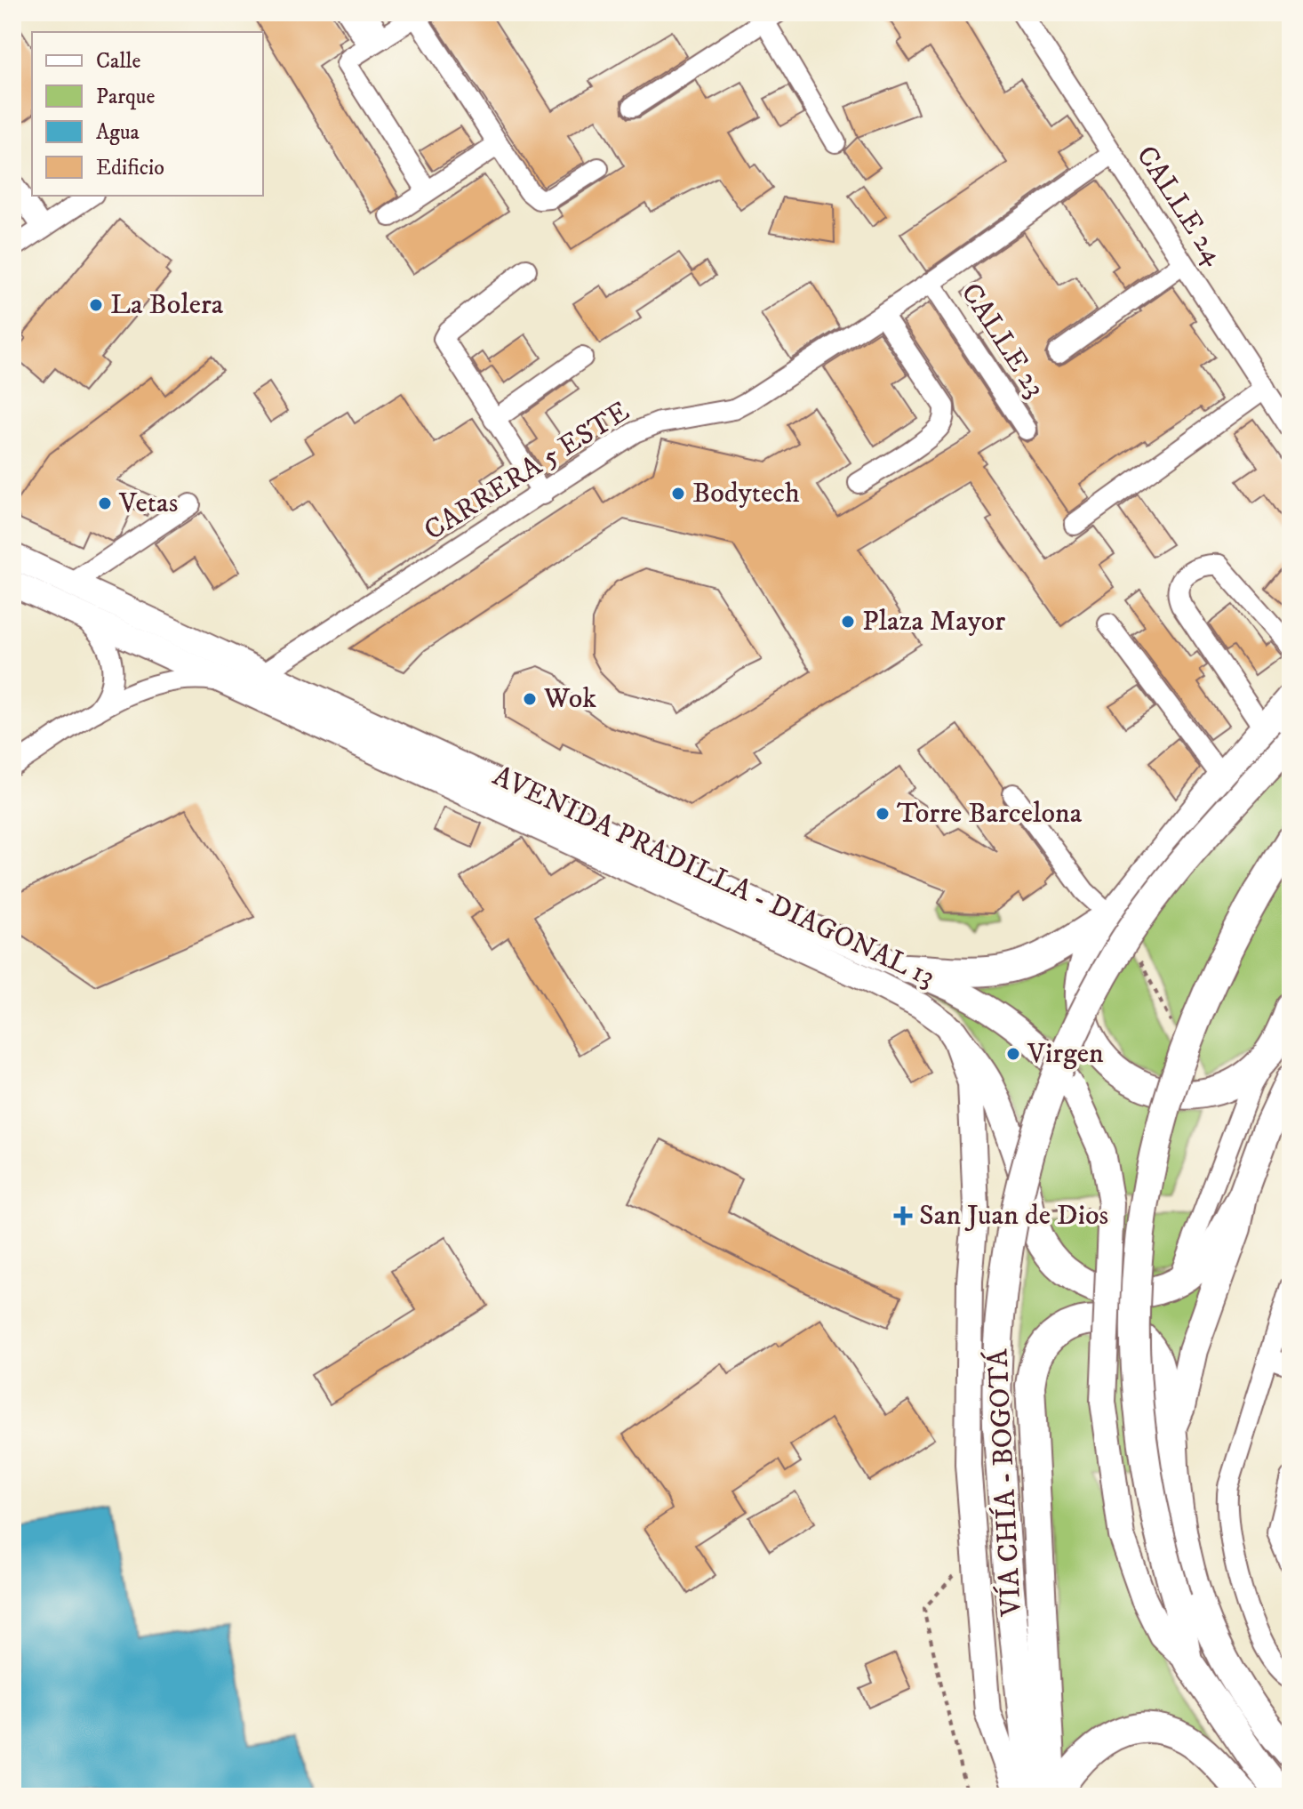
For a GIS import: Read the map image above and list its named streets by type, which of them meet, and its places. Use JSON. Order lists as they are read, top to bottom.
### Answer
{
  "streets": {
    "highway": ["VÍA CHÍA - BOGOTÁ"],
    "main road": ["AVENIDA PRADILLA - DIAGONAL 13"],
    "street": ["CALLE 24", "CALLE 23", "CARRERA 5 ESTE"]
  },
  "crossings": [
    ["CALLE 24", "CARRERA 5 ESTE"],
    ["CALLE 23", "CARRERA 5 ESTE"],
    ["CARRERA 5 ESTE", "AVENIDA PRADILLA - DIAGONAL 13"]
  ],
  "places": {
    "other": [
      "La Bolera",
      "Bodytech",
      "Vetas",
      "Plaza Mayor",
      "Wok",
      "Torre Barcelona",
      "Virgen"
    ],
    "health": ["San Juan de Dios"]
  },
  "legend": [
    "Calle",
    "Parque",
    "Agua",
    "Edificio"
  ]
}
